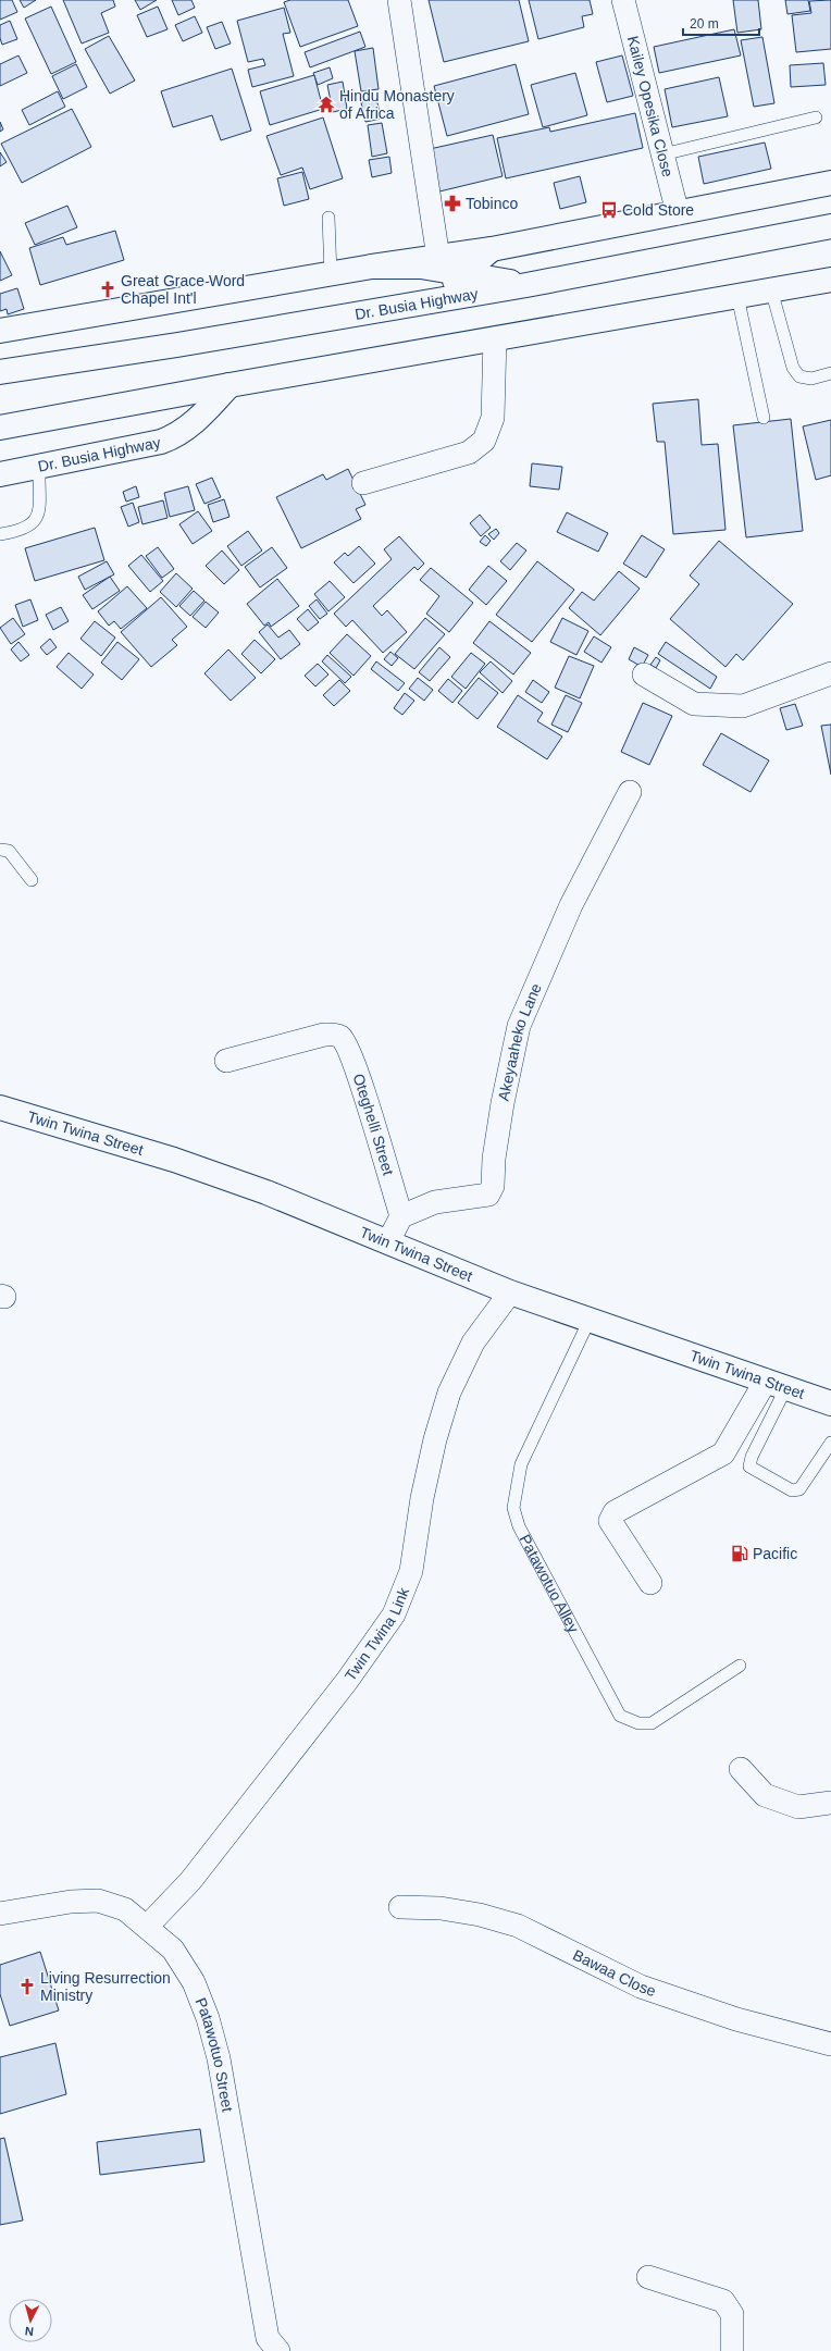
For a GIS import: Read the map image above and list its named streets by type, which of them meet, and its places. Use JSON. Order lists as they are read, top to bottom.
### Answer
{
  "streets": {
    "main road": ["Dr. Busia Highway", "Twin Twina Street"],
    "street": [
      "Kailey Opesika Close",
      "Akeyaaheko Lane",
      "Oteghelli Street",
      "Twin Twina Link",
      "Bawaa Close",
      "Patawotuo Street"
    ],
    "lane": ["Patawotuo Alley"]
  },
  "crossings": [
    ["Akeyaaheko Lane", "Oteghelli Street"],
    ["Twin Twina Street", "Patawotuo Alley"],
    ["Twin Twina Street", "Twin Twina Link"],
    ["Twin Twina Link", "Patawotuo Street"]
  ],
  "places": {
    "temple": ["Hindu Monastery of Africa"],
    "pharmacy": ["Tobinco"],
    "bus stop": ["Cold Store"],
    "church": ["Great Grace Word Chapel Int'l", "Living Resurrection Ministry"],
    "fuel station": ["Pacific"]
  },
  "scale_bar": "20 m",
  "north": "bottom"
}
